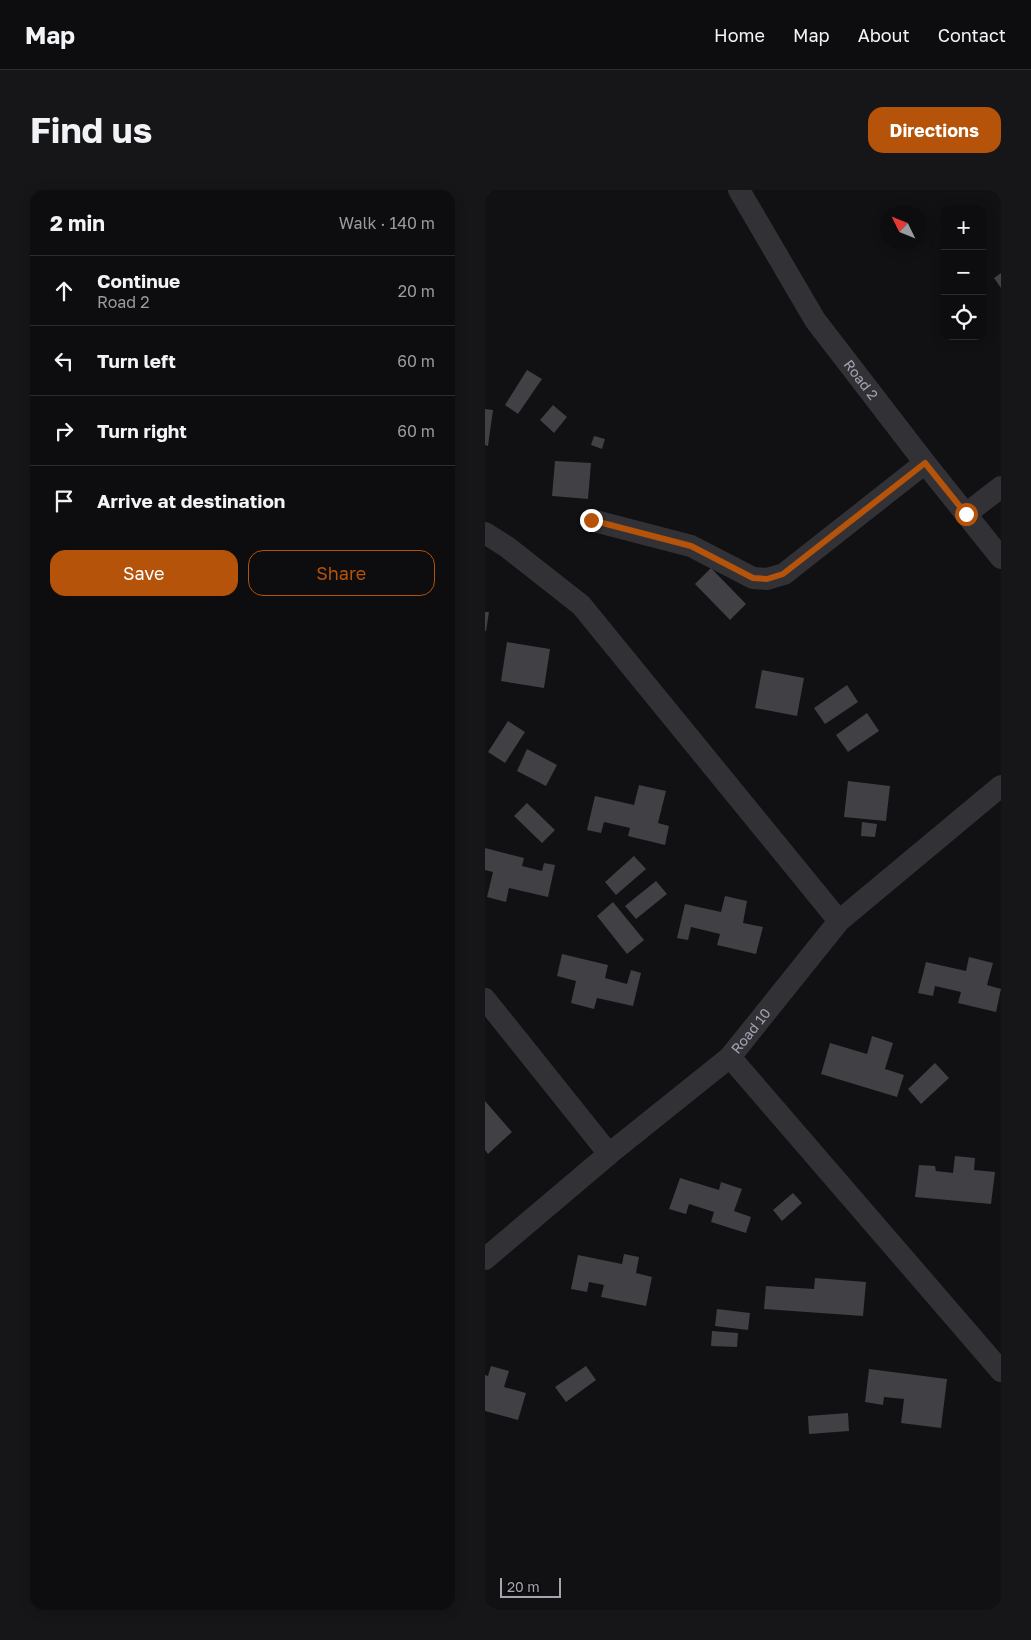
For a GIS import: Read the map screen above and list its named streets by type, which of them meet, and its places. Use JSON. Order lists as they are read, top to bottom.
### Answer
{
  "streets": {
    "street": ["Road 2", "Road 10"]
  },
  "scale_bar": "20 m",
  "north": "top left",
  "page": {
    "header": "Map",
    "nav": [
      "Home",
      "Map",
      "About",
      "Contact"
    ],
    "buttons": [
      "Directions",
      ["Save", "Share"]
    ],
    "title": "Find us",
    "heading": ["2 min", "Walk · 140 m"],
    "map_buttons": ["+", "−"],
    "list": [
      ["Continue", "Road 2", "20 m"],
      ["Turn left", "60 m"],
      ["Turn right", "60 m"],
      "Arrive at destination"
    ],
    "scale": "20 m"
  }
}
